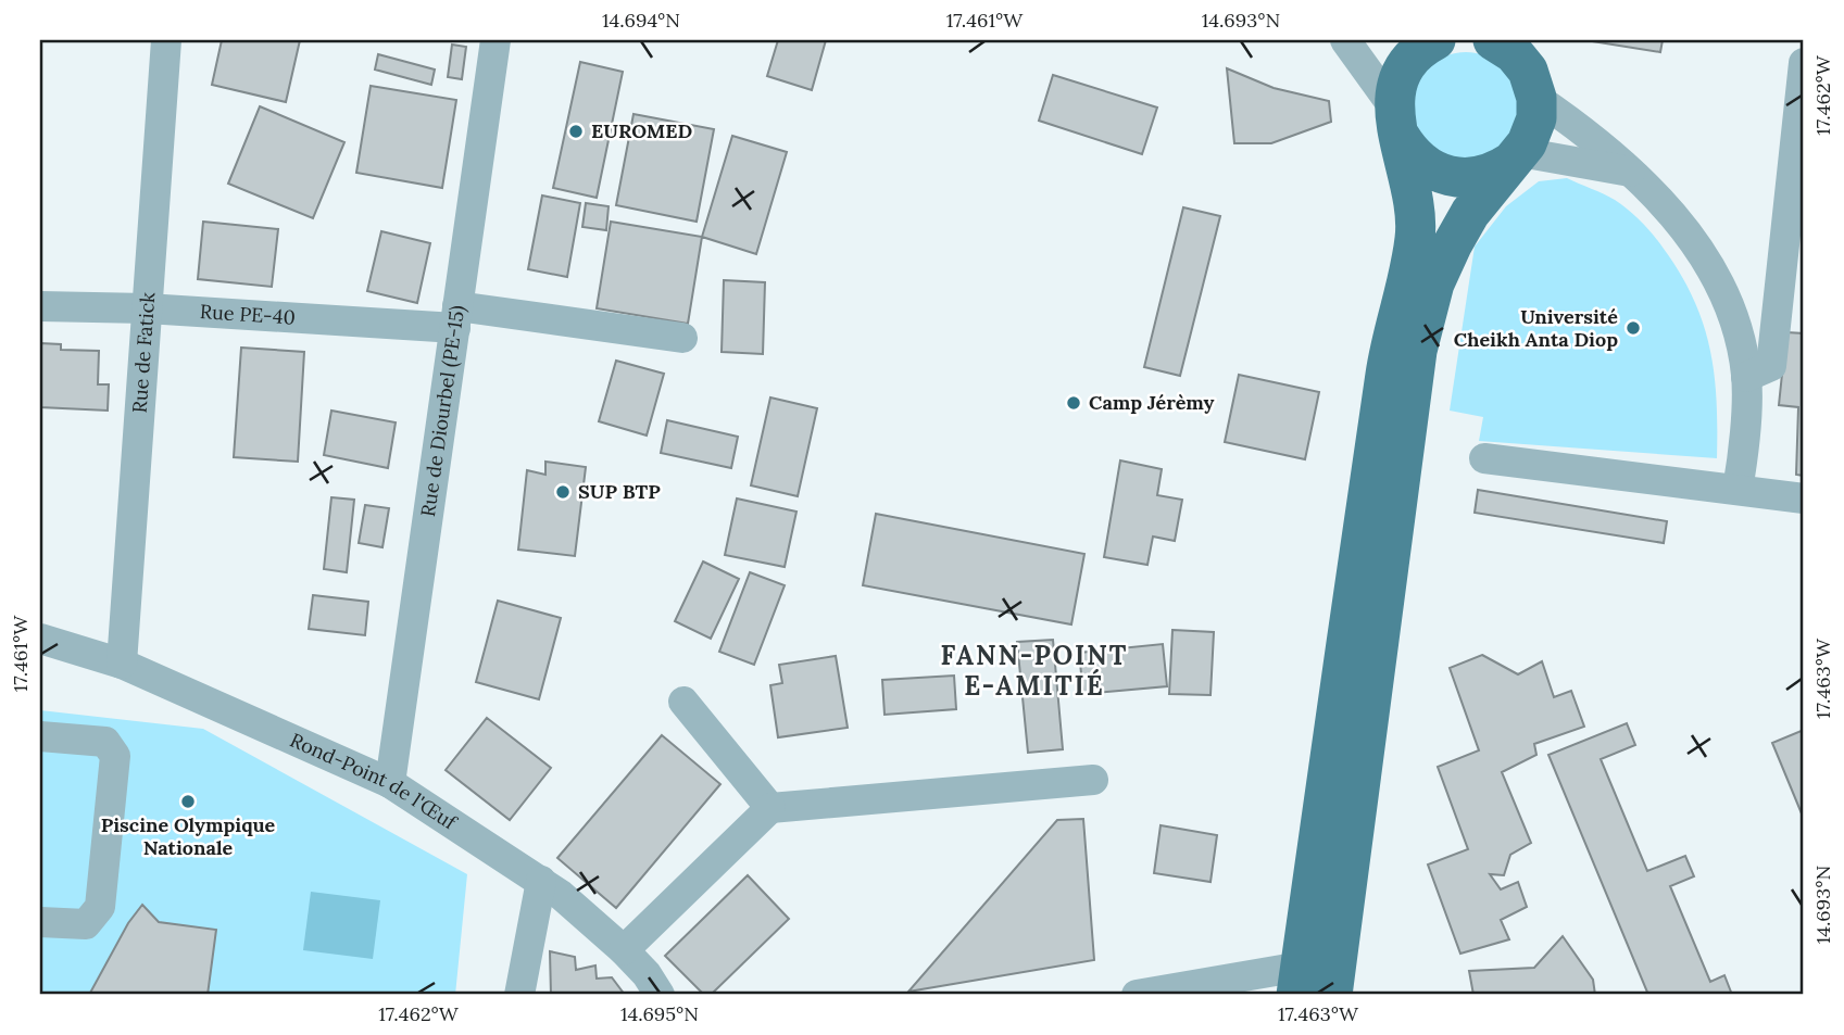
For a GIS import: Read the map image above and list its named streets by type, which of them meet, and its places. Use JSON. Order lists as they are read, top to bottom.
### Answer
{
  "streets": {
    "street": [
      "Rue PE-40",
      "Rue de Fatick",
      "Rue de Diourbel (PE-15)",
      "Rond-Point de l'Œuf"
    ]
  },
  "crossings": [
    ["Rue PE-40", "Rue de Fatick"],
    ["Rue PE-40", "Rue de Diourbel (PE-15)"],
    ["Rue de Fatick", "Rond-Point de l'Œuf"],
    ["Rue de Diourbel (PE-15)", "Rond-Point de l'Œuf"]
  ],
  "districts": ["FANN-POINT E-AMITIÉ"],
  "places": [
    "EUROMED",
    "Université Cheikh Anta Diop",
    "Camp Jérèmy",
    "SUP BTP",
    "Piscine Olympique Nationale"
  ],
  "coordinates": [
    "14.694°N",
    "17.461°W",
    "14.693°N",
    "17.462°W",
    "17.463°W",
    "14.695°N"
  ]
}
